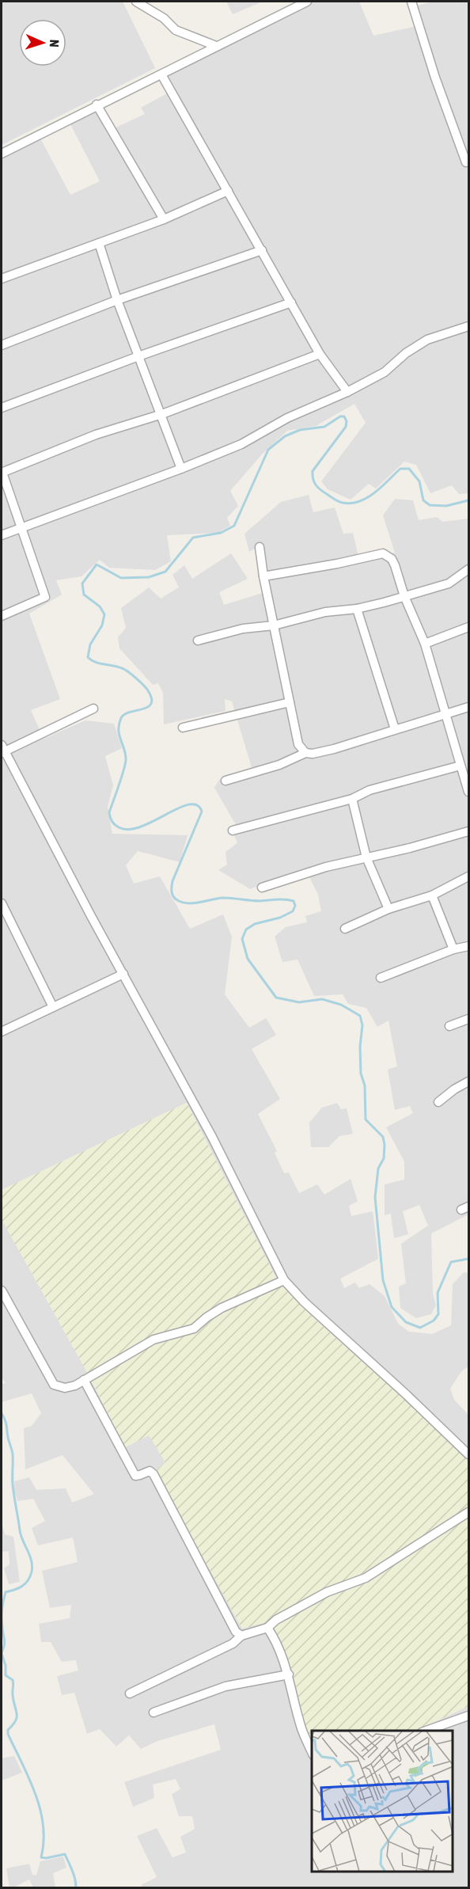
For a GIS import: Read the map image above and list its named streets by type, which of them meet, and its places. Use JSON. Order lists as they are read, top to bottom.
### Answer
{
  "north": "right"
}
